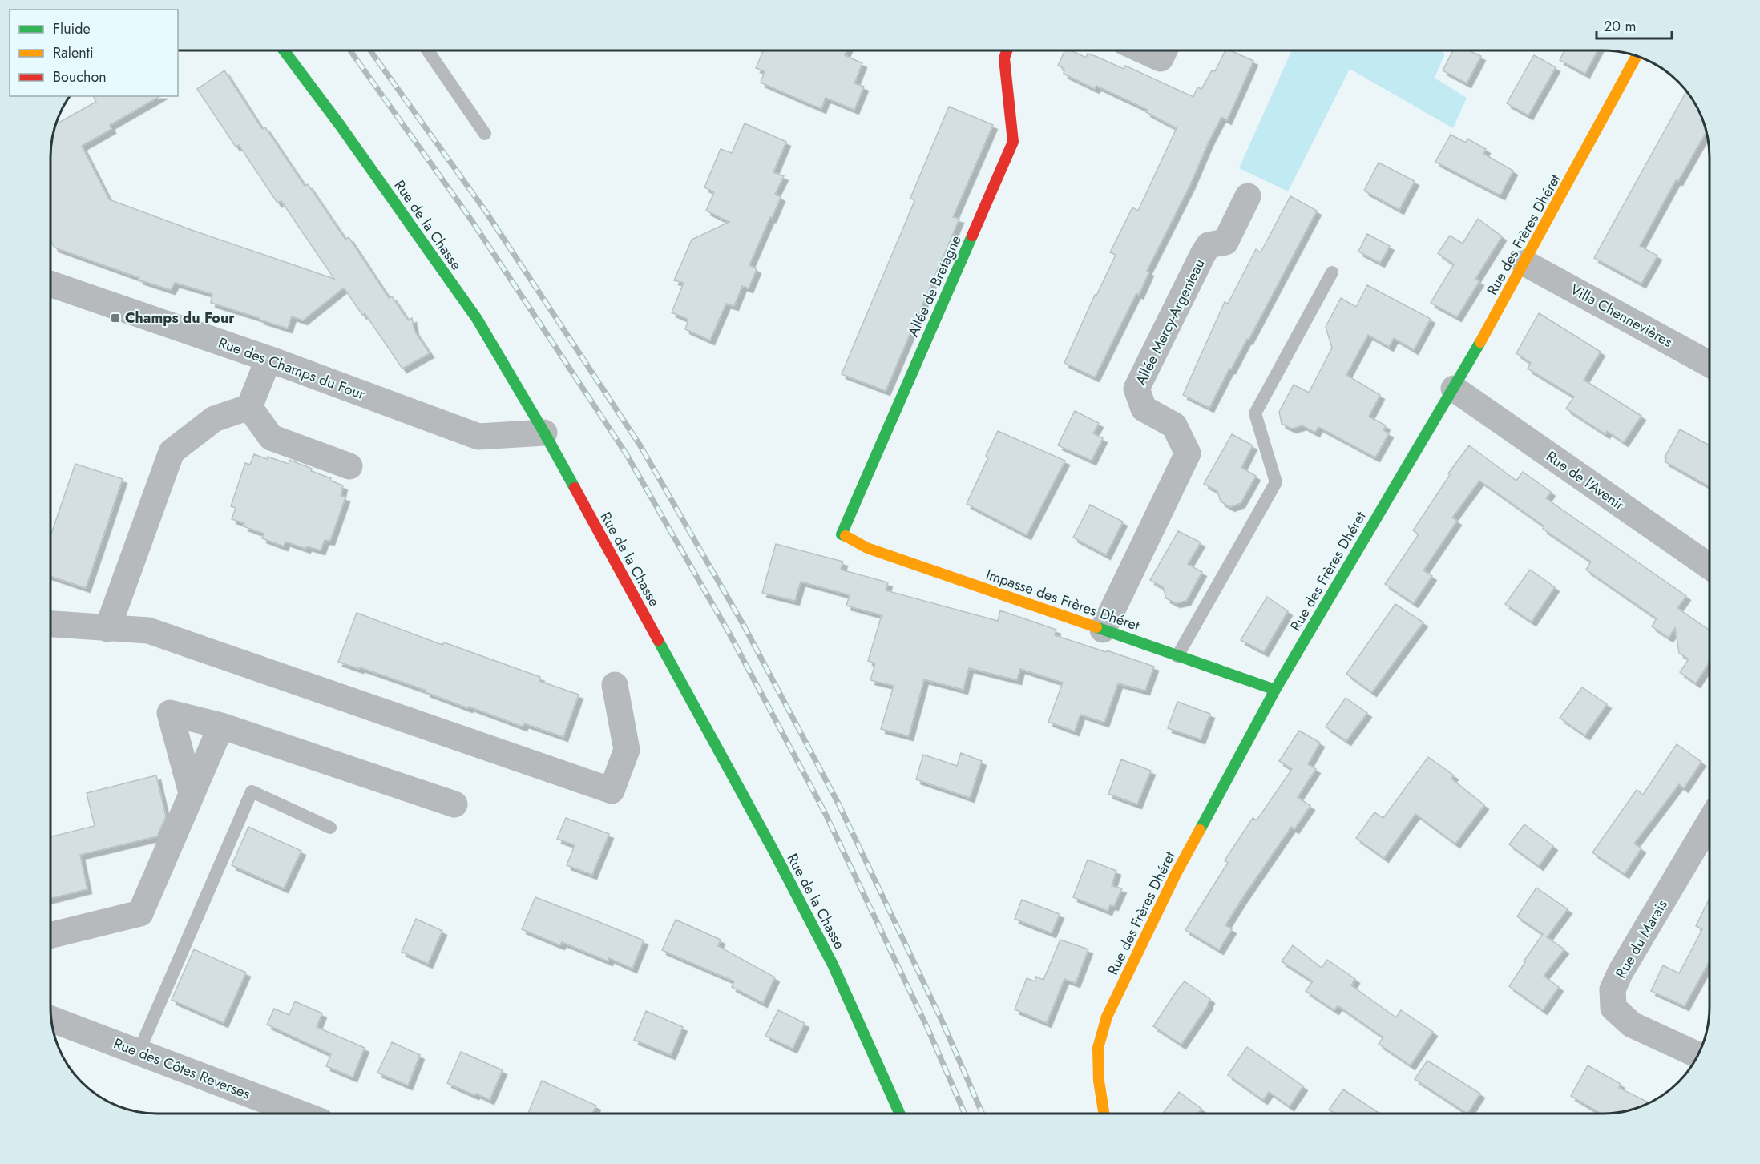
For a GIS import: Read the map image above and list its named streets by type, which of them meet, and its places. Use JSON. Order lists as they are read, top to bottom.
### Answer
{
  "streets": {
    "street": [
      "Rue de la Chasse",
      "Rue des Frères Dhéret",
      "Allée de Bretagne",
      "Villa Chennevières",
      "Allée Mercy-Argenteau",
      "Rue des Champs du Four",
      "Rue de l'Avenir",
      "Impasse des Frères Dhéret",
      "Rue du Marais",
      "Rue des Côtes Reverses"
    ]
  },
  "crossings": [
    ["Rue de la Chasse", "Rue des Champs du Four"],
    ["Rue des Frères Dhéret", "Villa Chennevières"],
    ["Rue des Frères Dhéret", "Rue de l'Avenir"],
    ["Rue des Frères Dhéret", "Impasse des Frères Dhéret"],
    ["Allée de Bretagne", "Impasse des Frères Dhéret"],
    ["Allée Mercy-Argenteau", "Impasse des Frères Dhéret"]
  ],
  "places": {
    "transit": ["Champs du Four"]
  },
  "legend": ["Fluide", "Ralenti", "Bouchon"],
  "scale_bar": "20 m"
}
